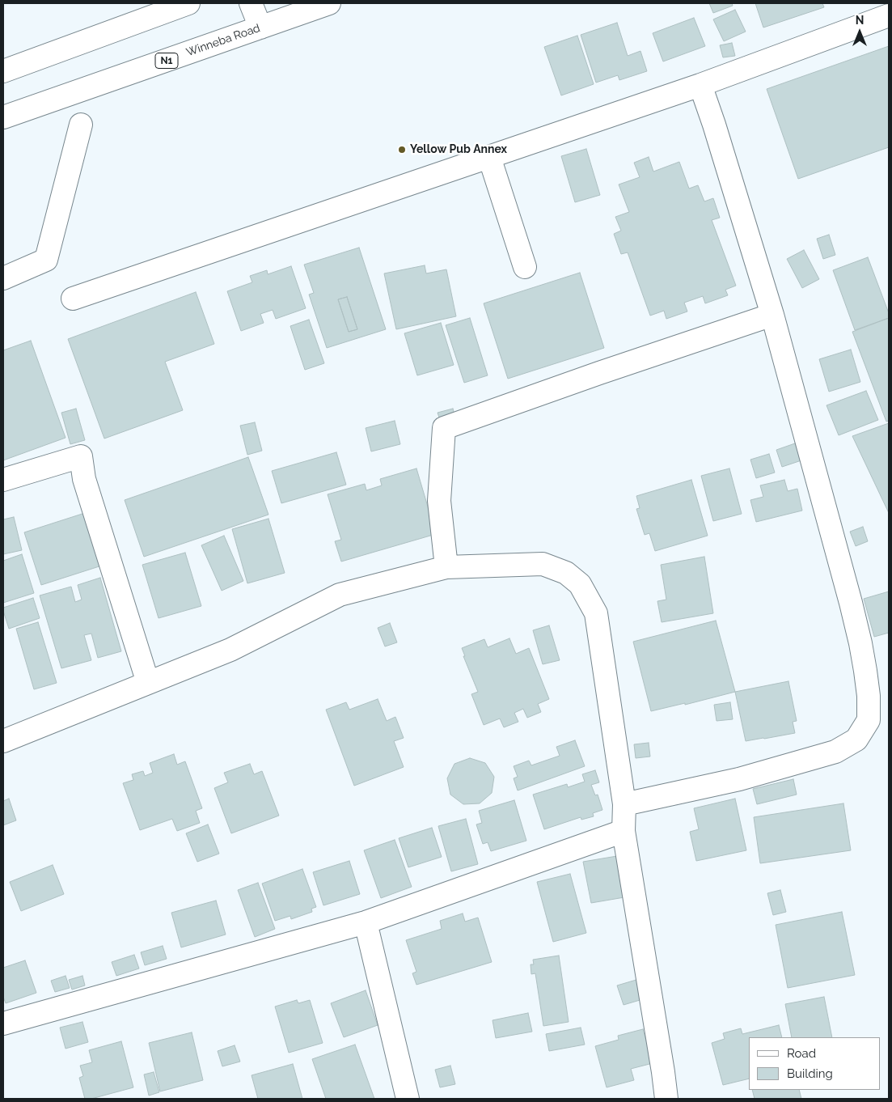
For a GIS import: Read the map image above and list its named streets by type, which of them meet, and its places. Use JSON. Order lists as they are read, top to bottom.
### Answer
{
  "streets": {
    "main road": ["Winneba Road", "N1"]
  },
  "places": ["Yellow Pub Annex"],
  "legend": ["Road", "Building"],
  "north": "top"
}
